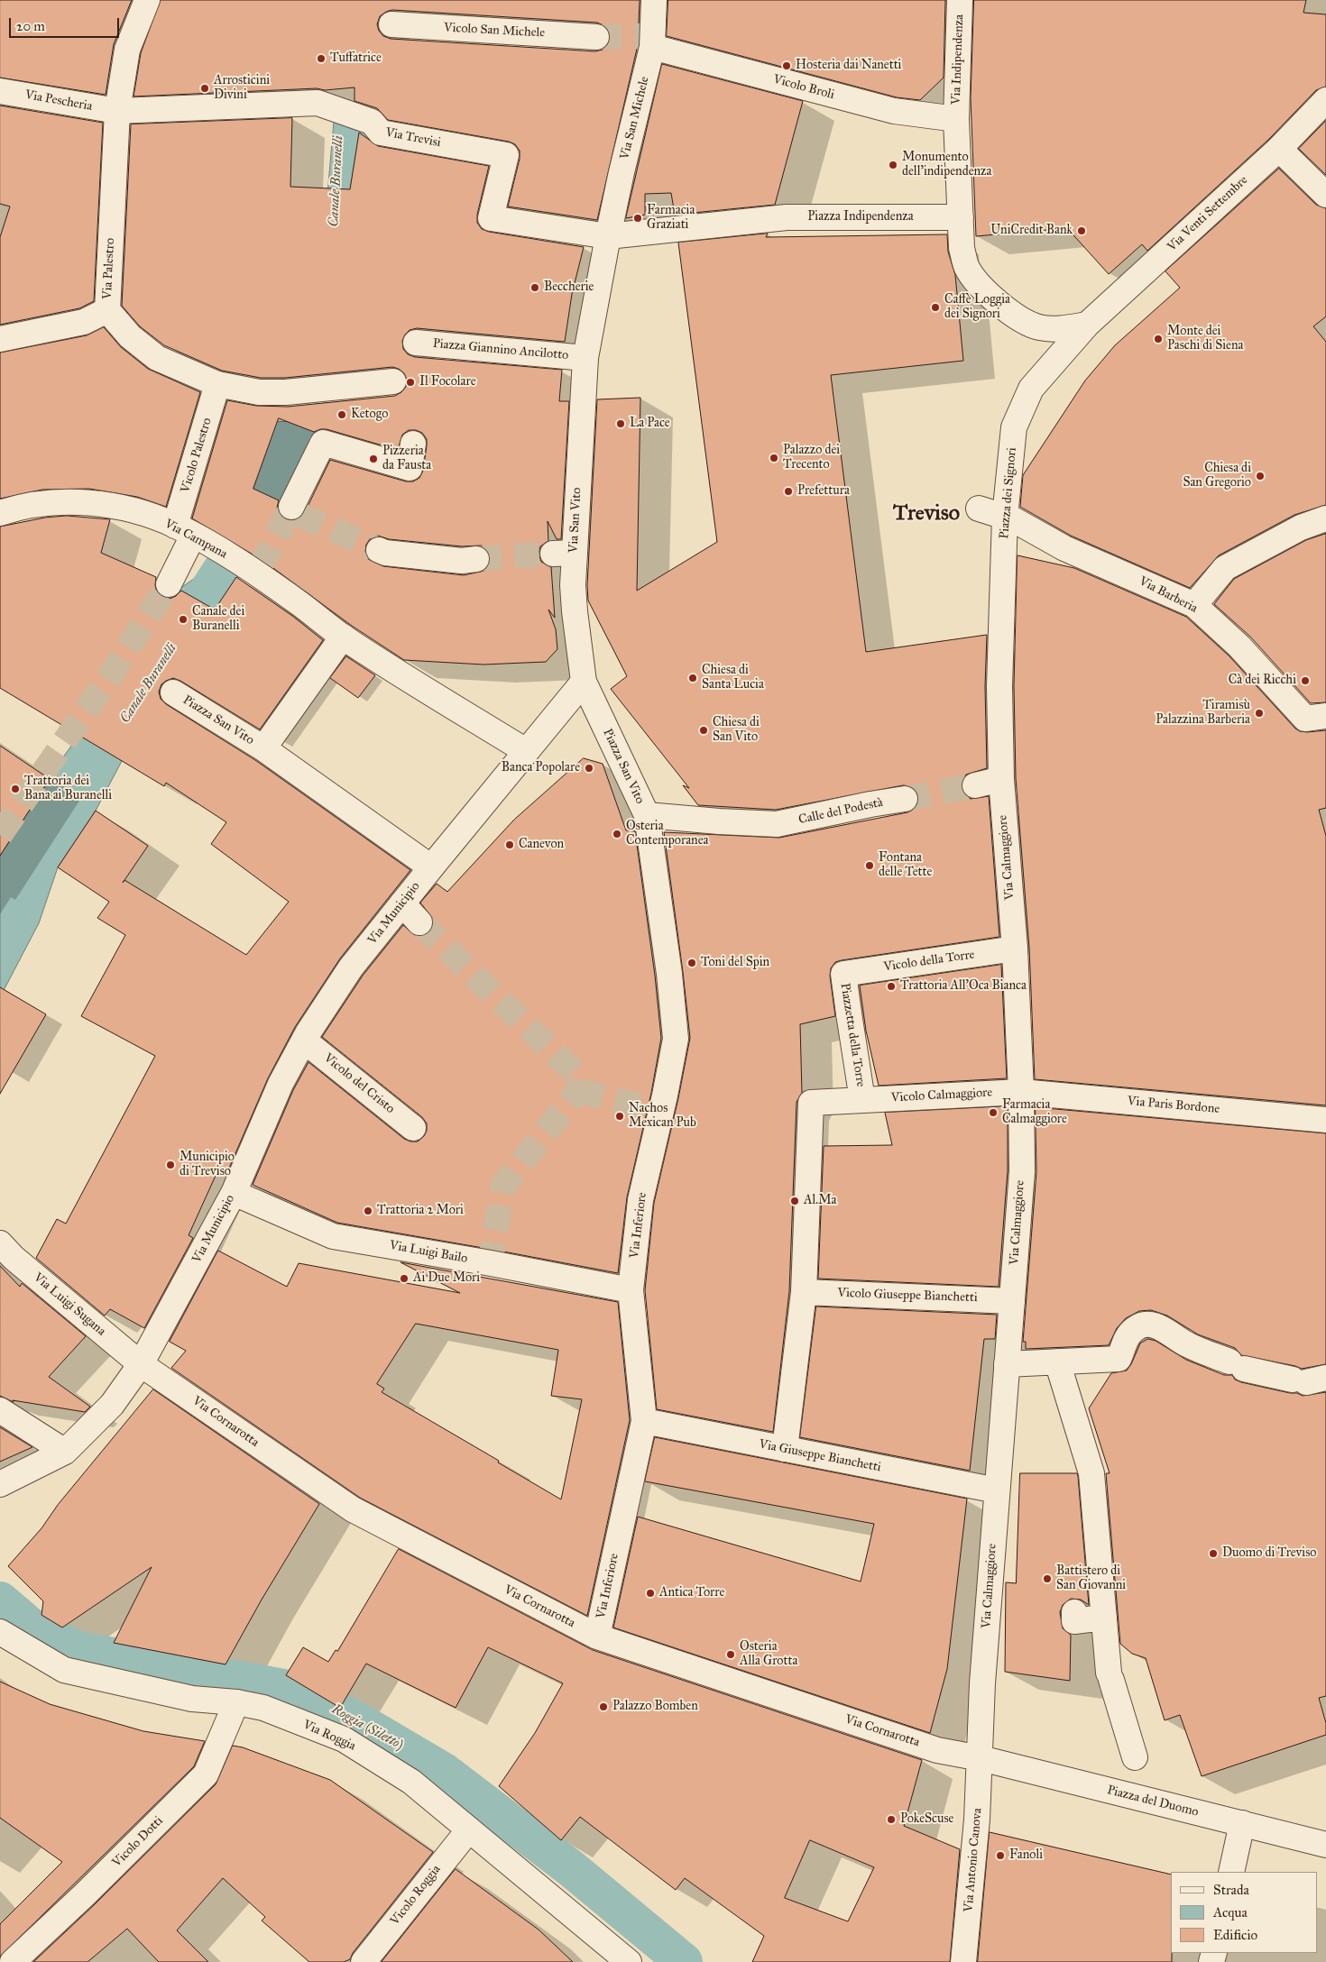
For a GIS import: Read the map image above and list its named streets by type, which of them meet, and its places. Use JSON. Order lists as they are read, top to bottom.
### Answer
{
  "streets": {
    "street": [
      "Vicolo San Michele",
      "Via Indipendenza",
      "Vicolo Broli",
      "Via Pescheria",
      "Via San Michele",
      "Via Trevisi",
      "Via Venti Settembre",
      "Piazza Indipendenza",
      "Via Palestro",
      "Piazza Giannino Ancilotto",
      "Vicolo Palestro",
      "Piazza dei Signori",
      "Via San Vito",
      "Via Campana",
      "Via Barberia",
      "Piazza San Vito",
      "Calle del Podestà",
      "Via Calmaggiore",
      "Via Municipio",
      "Vicolo della Torre",
      "Piazzetta della Torre",
      "Vicolo del Cristo",
      "Vicolo Calmaggiore",
      "Via Paris Bordone",
      "Via Inferiore",
      "Via Luigi Bailo",
      "Vicolo Giuseppe Bianchetti",
      "Via Luigi Sugana",
      "Via Cornarotta",
      "Via Giuseppe Bianchetti",
      "Via Roggia",
      "Piazza del Duomo",
      "Vicolo Dotti",
      "Via Antonio Canova",
      "Vicolo Roggia"
    ]
  },
  "crossings": [
    ["Via Indipendenza", "Vicolo Broli"],
    ["Vicolo Broli", "Via San Michele"],
    ["Via Pescheria", "Via Trevisi"],
    ["Via Pescheria", "Via Palestro"],
    ["Via San Michele", "Via Trevisi"],
    ["Via San Michele", "Piazza Indipendenza"],
    ["Via San Michele", "Piazza Giannino Ancilotto"],
    ["Via San Michele", "Via San Vito"],
    ["Via Trevisi", "Piazza Indipendenza"],
    ["Via Trevisi", "Via Palestro"],
    ["Via Venti Settembre", "Piazza dei Signori"],
    ["Via Palestro", "Vicolo Palestro"],
    ["Piazza Giannino Ancilotto", "Via San Vito"],
    ["Vicolo Palestro", "Via Campana"],
    ["Piazza dei Signori", "Via Barberia"],
    ["Piazza dei Signori", "Via Calmaggiore"],
    ["Via San Vito", "Piazza San Vito"],
    ["Via Campana", "Piazza San Vito"],
    ["Piazza San Vito", "Calle del Podestà"],
    ["Piazza San Vito", "Via Municipio"],
    ["Piazza San Vito", "Via Inferiore"],
    ["Via Calmaggiore", "Vicolo della Torre"],
    ["Via Calmaggiore", "Vicolo Calmaggiore"],
    ["Via Calmaggiore", "Via Paris Bordone"],
    ["Via Calmaggiore", "Vicolo Giuseppe Bianchetti"],
    ["Via Calmaggiore", "Via Cornarotta"],
    ["Via Calmaggiore", "Via Giuseppe Bianchetti"],
    ["Via Calmaggiore", "Piazza del Duomo"],
    ["Via Calmaggiore", "Via Antonio Canova"],
    ["Via Municipio", "Vicolo del Cristo"],
    ["Via Municipio", "Via Luigi Bailo"],
    ["Via Municipio", "Via Luigi Sugana"],
    ["Via Municipio", "Via Cornarotta"],
    ["Vicolo della Torre", "Piazzetta della Torre"],
    ["Piazzetta della Torre", "Vicolo Calmaggiore"],
    ["Piazzetta della Torre", "Vicolo Giuseppe Bianchetti"],
    ["Vicolo Calmaggiore", "Via Paris Bordone"],
    ["Via Inferiore", "Via Luigi Bailo"],
    ["Via Inferiore", "Via Cornarotta"],
    ["Via Inferiore", "Via Giuseppe Bianchetti"],
    ["Via Luigi Sugana", "Via Cornarotta"],
    ["Via Cornarotta", "Piazza del Duomo"],
    ["Via Cornarotta", "Via Antonio Canova"],
    ["Via Roggia", "Vicolo Dotti"],
    ["Via Roggia", "Vicolo Roggia"],
    ["Piazza del Duomo", "Via Antonio Canova"]
  ],
  "districts": ["Treviso"],
  "water": ["Canale Buranelli", "Roggia (Siletto)"],
  "places": [
    "Tuffatrice",
    "Hosteria dai Nanetti",
    "Arrosticini Divini",
    "Monumento dell'indipendenza",
    "Farmacia Graziati",
    "UniCredit Bank",
    "Beccherie",
    "Caffè Loggia dei Signori",
    "Monte dei Paschi di Siena",
    "Il Focolare",
    "Ketogo",
    "La Pace",
    "Palazzo dei Trecento",
    "Pizzeria da Fausta",
    "Chiesa di San Gregorio",
    "Prefettura",
    "Canale dei Buranelli",
    "Chiesa di Santa Lucia",
    "Cà dei Ricchi",
    "Tiramisù Palazzina Barberia",
    "Chiesa di San Vito",
    "Banca Popolare",
    "Trattoria dei Bana ai Buranelli",
    "Osteria Contemporanea",
    "Canevon",
    "Fontana delle Tette",
    "Toni del Spin",
    "Trattoria All'Oca Bianca",
    "Farmacia Calmaggiore",
    "Nachos Mexican Pub",
    "Municipio di Treviso",
    "Al.Ma",
    "Trattoria 2 Mori",
    "Ai Due Mori",
    "Duomo di Treviso",
    "Battistero di San Giovanni",
    "Antica Torre",
    "Osteria Alla Grotta",
    "Palazzo Bomben",
    "PokeScuse",
    "Fanoli"
  ],
  "legend": ["Strada", "Acqua", "Edificio"],
  "scale_bar": "20 m"
}
